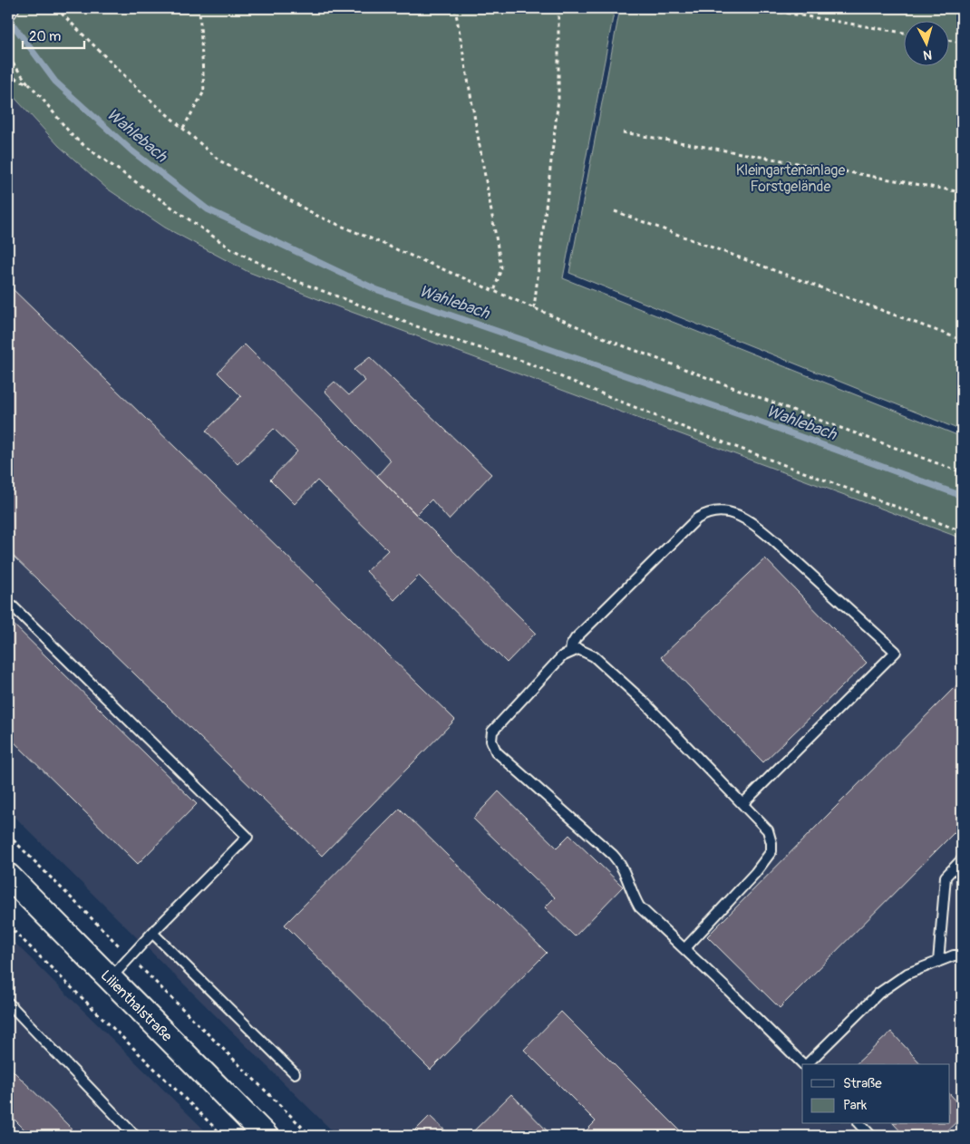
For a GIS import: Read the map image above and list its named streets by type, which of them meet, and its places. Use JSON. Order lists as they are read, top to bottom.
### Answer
{
  "streets": {
    "main road": ["Lilienthalstraße"]
  },
  "water": ["Wahlebach"],
  "parks": ["Kleingartenanlage Forstgelände"],
  "legend": ["Straße", "Park"],
  "scale_bar": "20 m",
  "north": "bottom"
}
